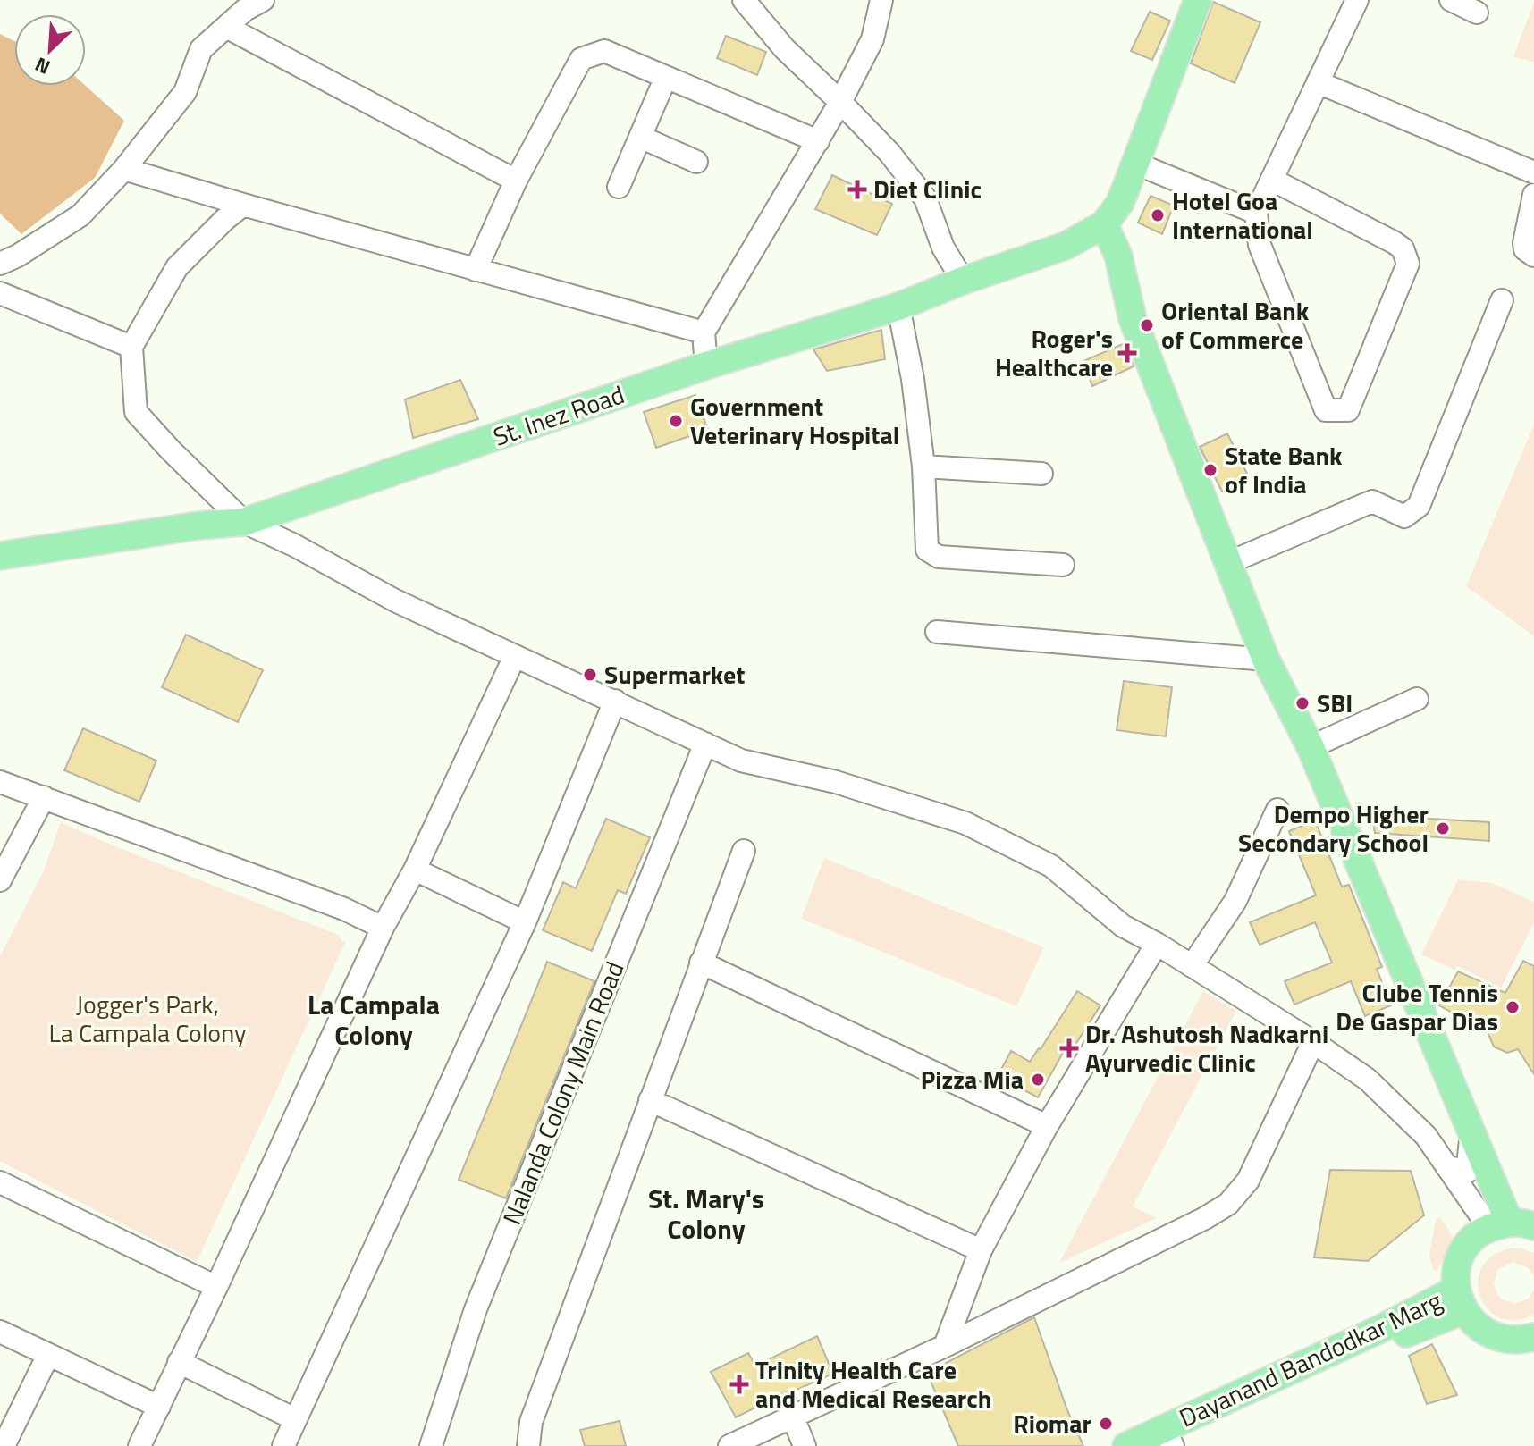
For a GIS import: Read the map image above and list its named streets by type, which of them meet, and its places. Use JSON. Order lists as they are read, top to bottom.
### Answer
{
  "streets": {
    "main road": ["St. Inez Road", "Dayanand Bandodkar Marg"],
    "street": ["Nalanda Colony Main Road"]
  },
  "districts": ["La Campala Colony", "St. Mary's Colony"],
  "parks": ["Jogger's Park, La Campala Colony"],
  "places": {
    "health": [
      "Diet Clinic",
      "Roger's Healthcare",
      "Dr. Ashutosh Nadkarni Ayurvedic Clinic",
      "Trinity Health Care and Medical Research"
    ],
    "other": [
      "Hotel Goa International",
      "Oriental Bank of Commerce",
      "Government Veterinary Hospital",
      "State Bank of India",
      "Supermarket",
      "SBI",
      "Dempo Higher Secondary School",
      "Clube Tennis De Gaspar Dias",
      "Pizza Mia",
      "Riomar"
    ]
  },
  "north": "bottom left"
}
